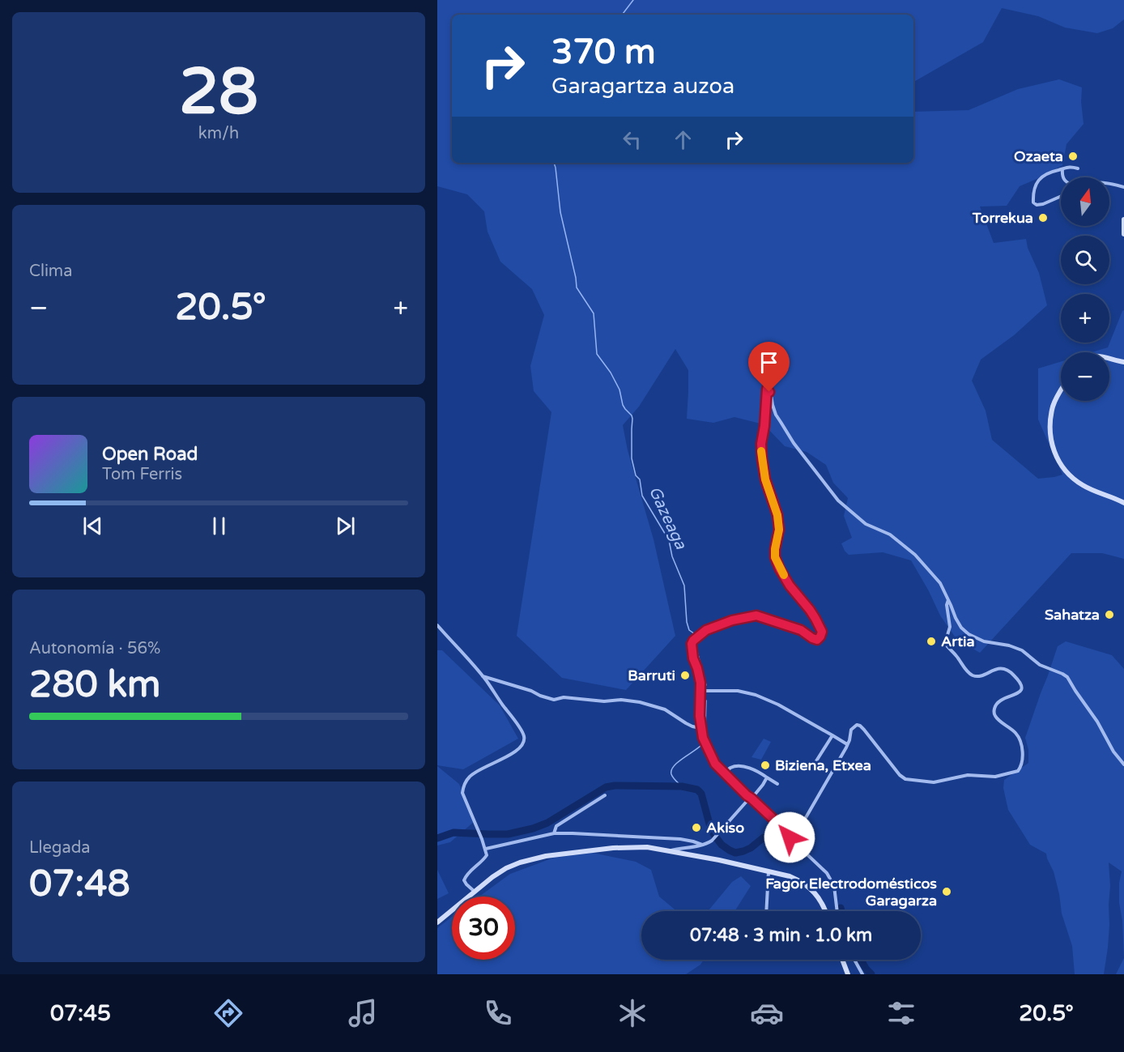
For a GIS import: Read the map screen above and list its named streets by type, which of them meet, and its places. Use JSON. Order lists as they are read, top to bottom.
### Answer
{
  "water": ["Gazeaga"],
  "places": [
    "Ozaeta",
    "Torrekua",
    "Sahatza",
    "Artia",
    "Barruti",
    "Biziena, Etxea",
    "Akiso",
    "Fagor Electrodomésticos Garagarza"
  ],
  "north": "top",
  "page": {
    "tile": [
      ["28", "km/h"],
      "Clima",
      ["Autonomía · 56%", "280 km"],
      ["Llegada", "07:48"]
    ],
    "turn": ["370 m", "Garagartza auzoa"],
    "map_buttons": ["+", "−"],
    "heat": ["−", "20.5°", "+"],
    "song": ["Open Road", "Tom Ferris"],
    "limit": "30",
    "trip": "07:48 · 3 min · 1.0 km",
    "tabs": ["07:45", "20.5°"]
  }
}
